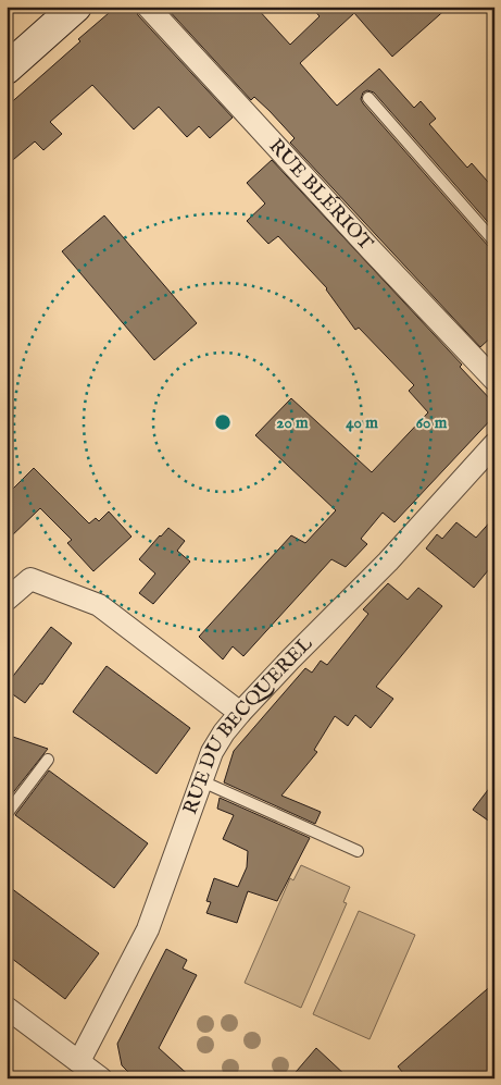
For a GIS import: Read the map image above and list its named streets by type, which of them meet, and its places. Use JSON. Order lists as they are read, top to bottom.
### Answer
{
  "streets": {
    "street": ["RUE BLÉRIOT", "RUE DU BECQUEREL"]
  },
  "rings": ["20 m", "40 m", "60 m"]
}
